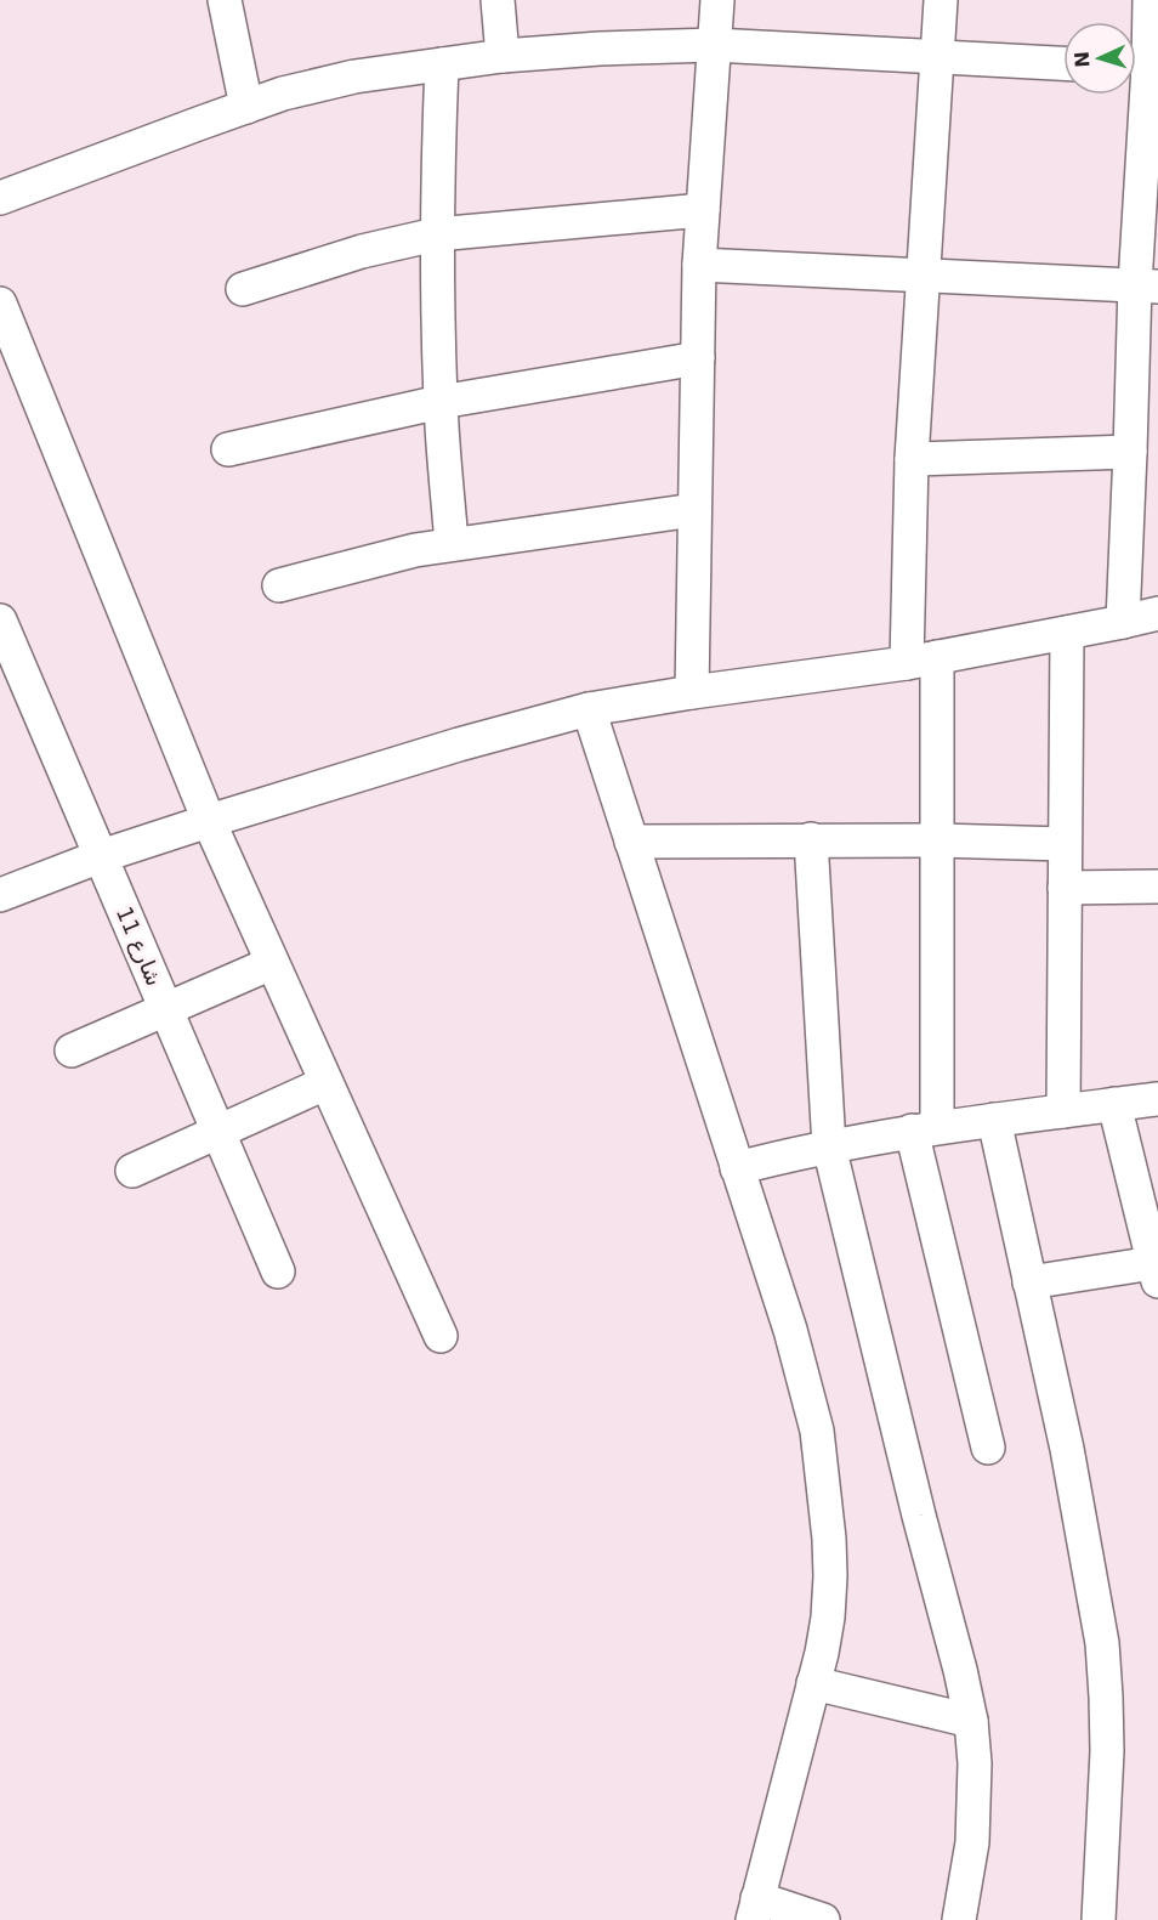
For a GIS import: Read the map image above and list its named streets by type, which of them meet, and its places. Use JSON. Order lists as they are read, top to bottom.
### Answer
{
  "streets": {
    "street": ["شارع 11"]
  },
  "north": "left"
}
